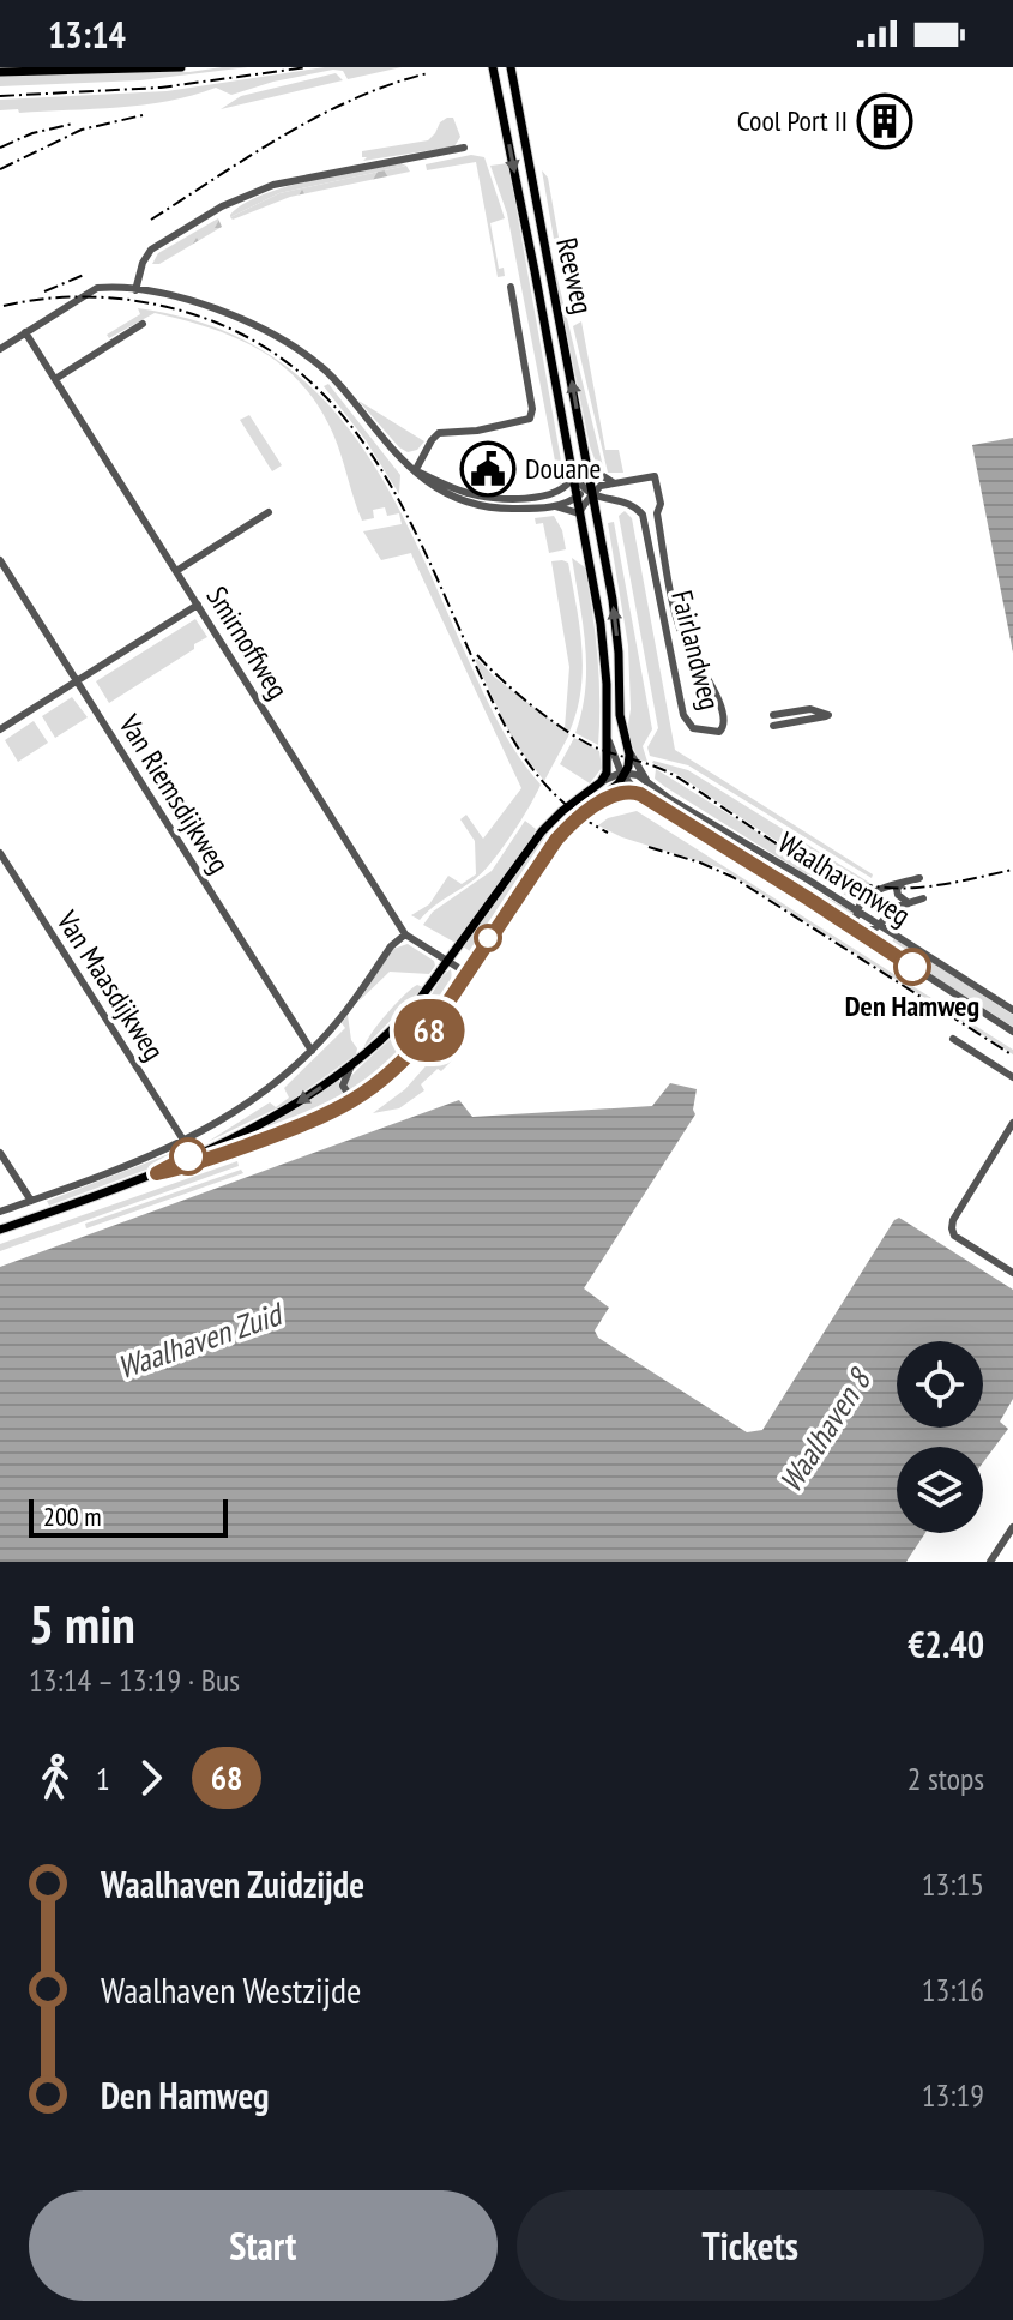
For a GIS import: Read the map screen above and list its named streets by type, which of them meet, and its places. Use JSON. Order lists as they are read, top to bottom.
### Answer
{
  "streets": {
    "main road": ["Reeweg"],
    "street": [
      "Smirnoffweg",
      "Fairlandweg",
      "Van Riemsdijkweg",
      "Waalhavenweg",
      "Van Maasdijkweg"
    ]
  },
  "crossings": [
    ["Reeweg", "Waalhavenweg"]
  ],
  "water": ["Waalhaven Zuid", "Waalhaven 8"],
  "places": {
    "building": ["Cool Port II"],
    "public building": ["Douane"],
    "other": ["Den Hamweg"]
  },
  "lines": ["bus line 68"],
  "scale_bar": "200 m",
  "page": {
    "status": "13:14",
    "on_map": "68",
    "scale": "200 m",
    "heading": ["5 min", "13:14 – 13:19 · Bus", "€2.40"],
    "legs": ["1", "68", "2 stops"],
    "list": [
      {
        "name": "Waalhaven Zuidzijde",
        "value": "13:15"
      },
      {
        "name": "Waalhaven Westzijde",
        "value": "13:16"
      },
      {
        "name": "Den Hamweg",
        "value": "13:19"
      }
    ],
    "buttons": ["Start", "Tickets"]
  }
}
